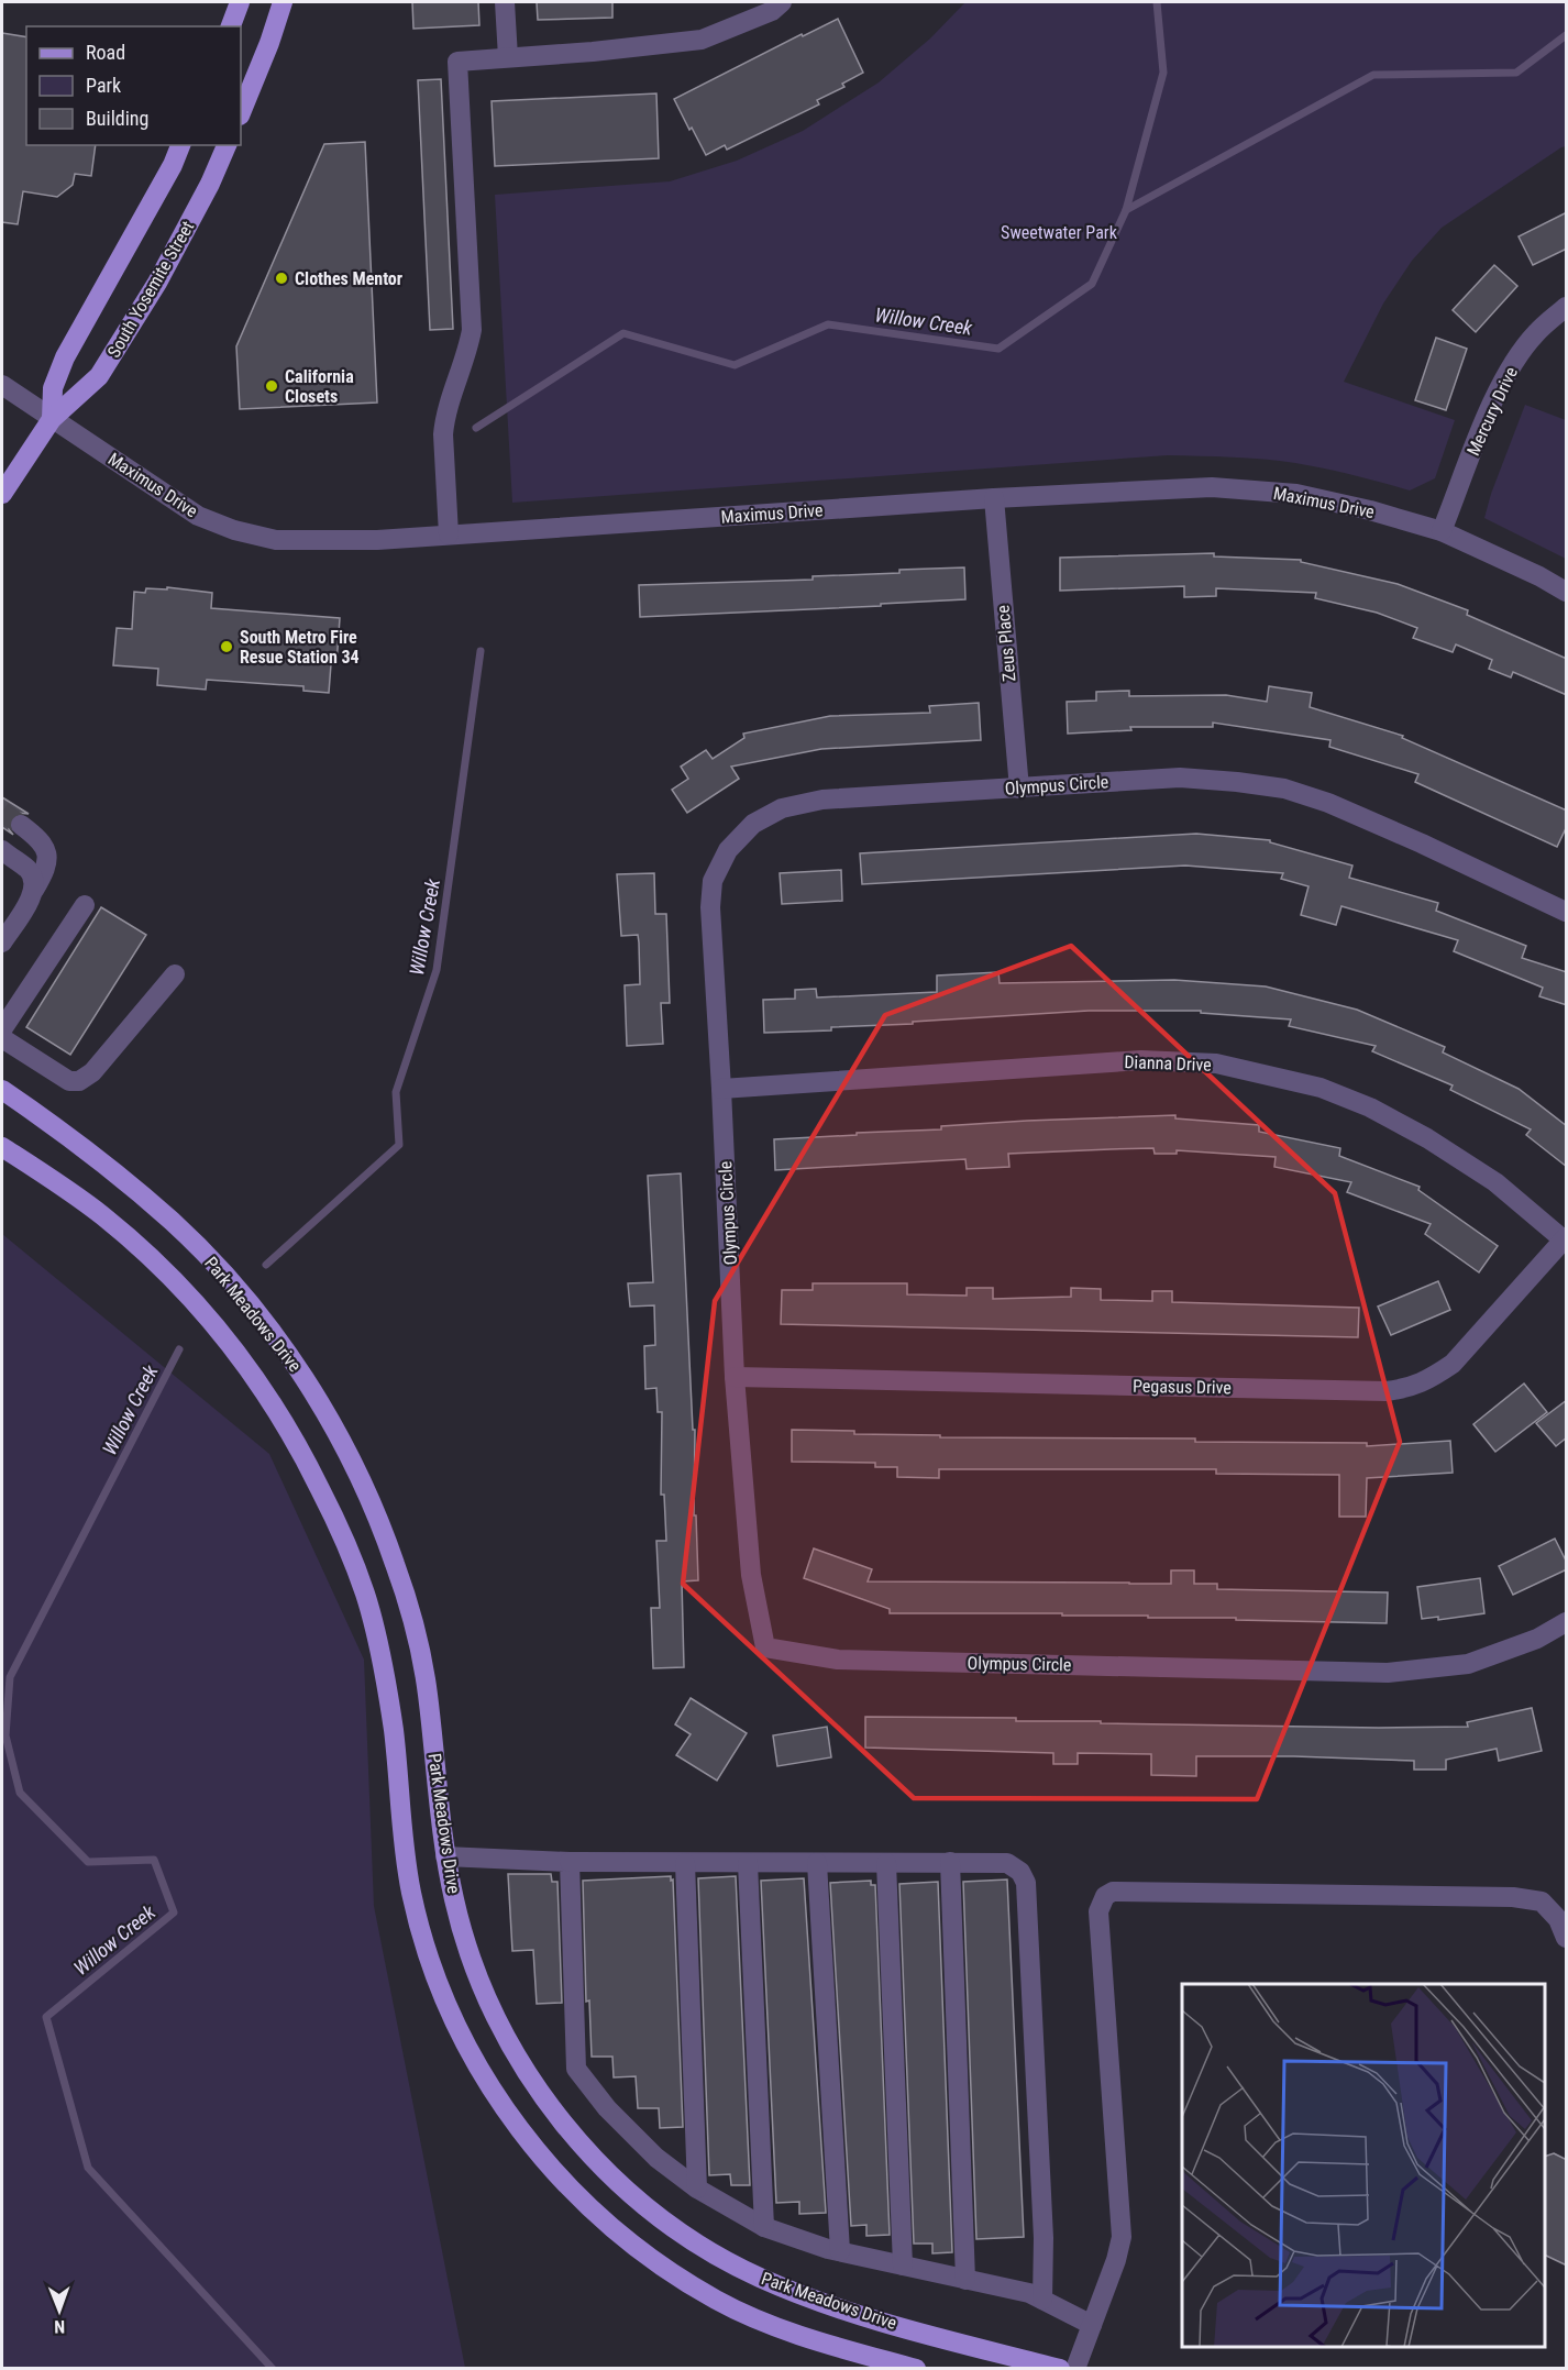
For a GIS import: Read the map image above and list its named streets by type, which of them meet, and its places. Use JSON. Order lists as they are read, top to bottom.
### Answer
{
  "streets": {
    "main road": ["South Yosemite Street", "Park Meadows Drive"],
    "street": [
      "Mercury Drive",
      "Maximus Drive",
      "Zeus Place",
      "Olympus Circle",
      "Dianna Drive",
      "Pegasus Drive"
    ]
  },
  "crossings": [
    ["South Yosemite Street", "Maximus Drive"],
    ["Mercury Drive", "Maximus Drive"],
    ["Maximus Drive", "Zeus Place"],
    ["Zeus Place", "Olympus Circle"],
    ["Olympus Circle", "Dianna Drive"],
    ["Olympus Circle", "Pegasus Drive"],
    ["Dianna Drive", "Pegasus Drive"]
  ],
  "water": ["Willow Creek"],
  "parks": ["Sweetwater Park"],
  "places": ["Clothes Mentor", "California Closets", "South Metro Fire Resue Station 34"],
  "legend": ["Road", "Park", "Building"],
  "north": "bottom"
}
